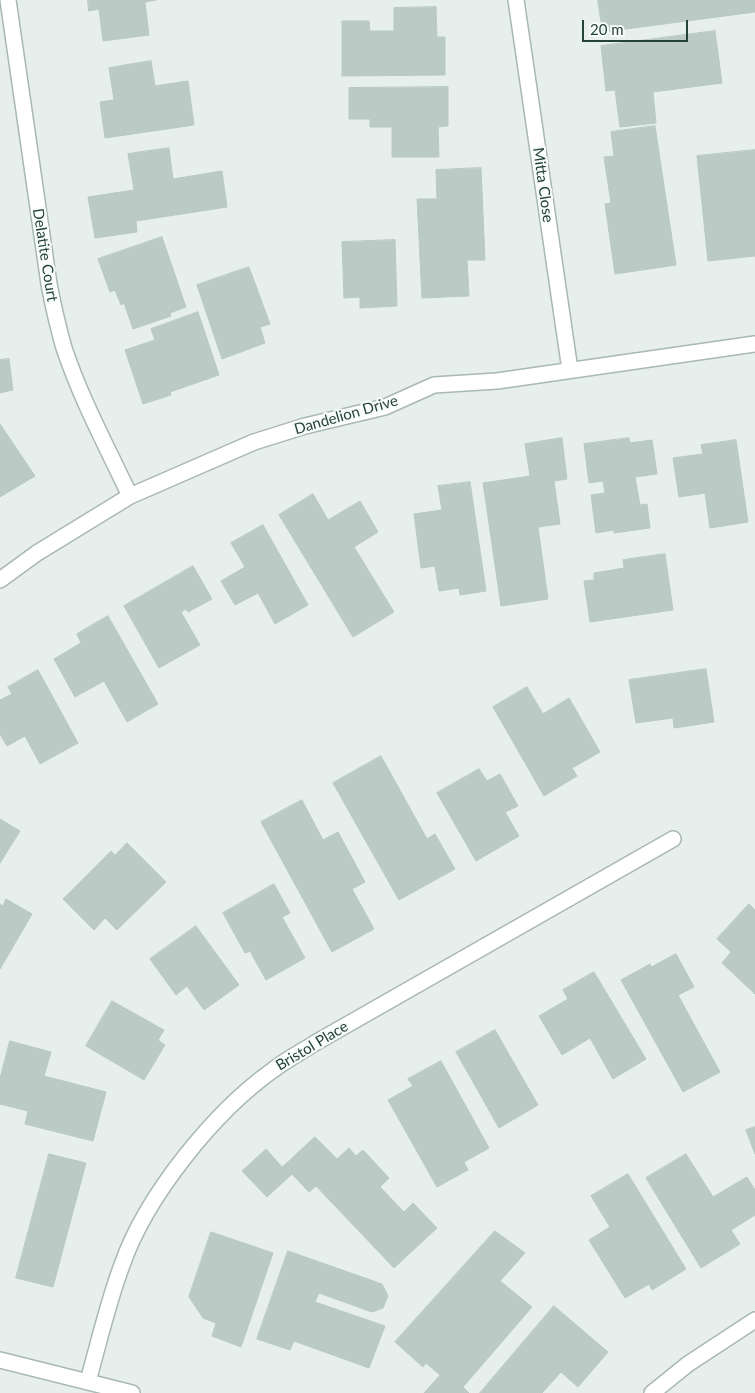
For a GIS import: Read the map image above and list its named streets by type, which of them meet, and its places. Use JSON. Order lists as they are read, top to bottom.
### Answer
{
  "streets": {
    "street": [
      "Mitta Close",
      "Delatite Court",
      "Dandelion Drive",
      "Bristol Place"
    ]
  },
  "crossings": [
    ["Mitta Close", "Dandelion Drive"],
    ["Delatite Court", "Dandelion Drive"]
  ],
  "scale_bar": "20 m"
}
